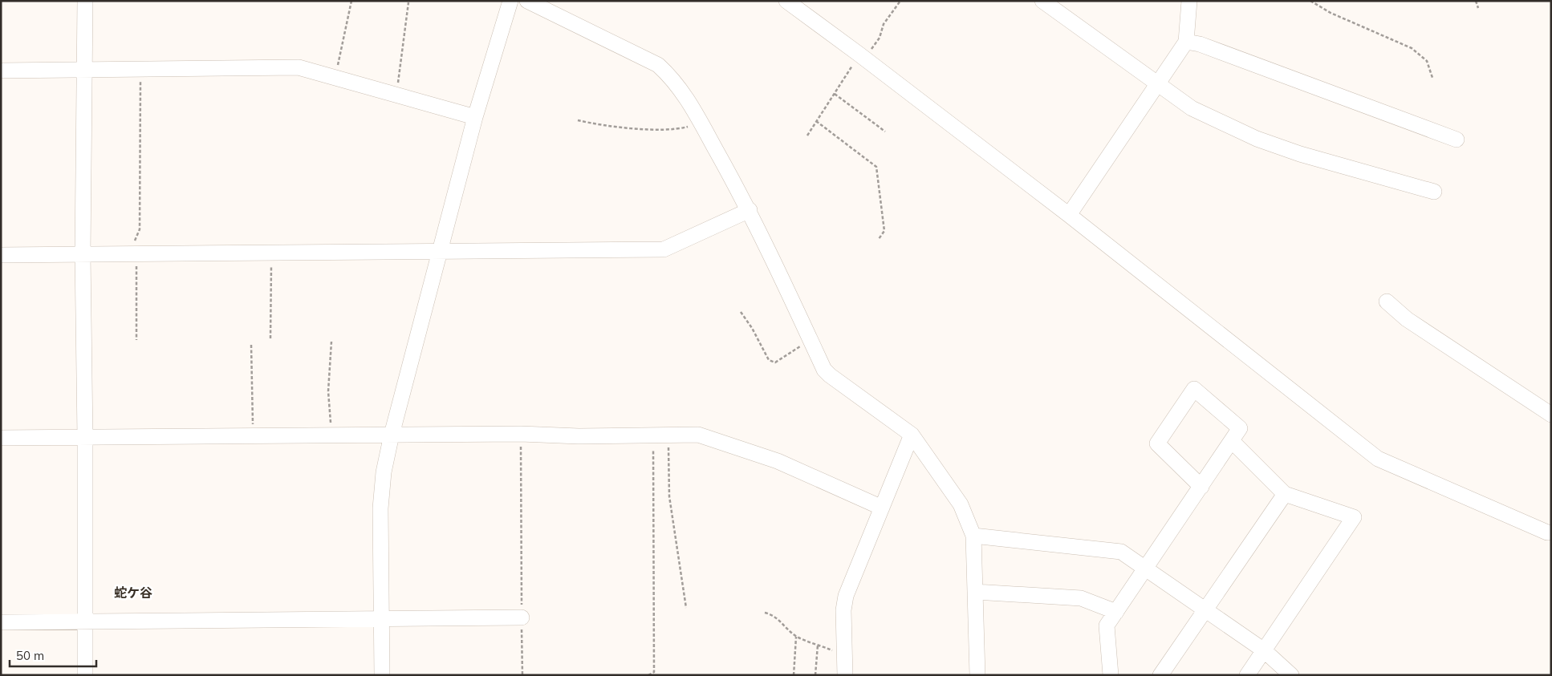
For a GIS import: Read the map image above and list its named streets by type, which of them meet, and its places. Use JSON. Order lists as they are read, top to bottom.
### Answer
{
  "districts": ["蛇ケ谷"],
  "scale_bar": "50 m"
}
